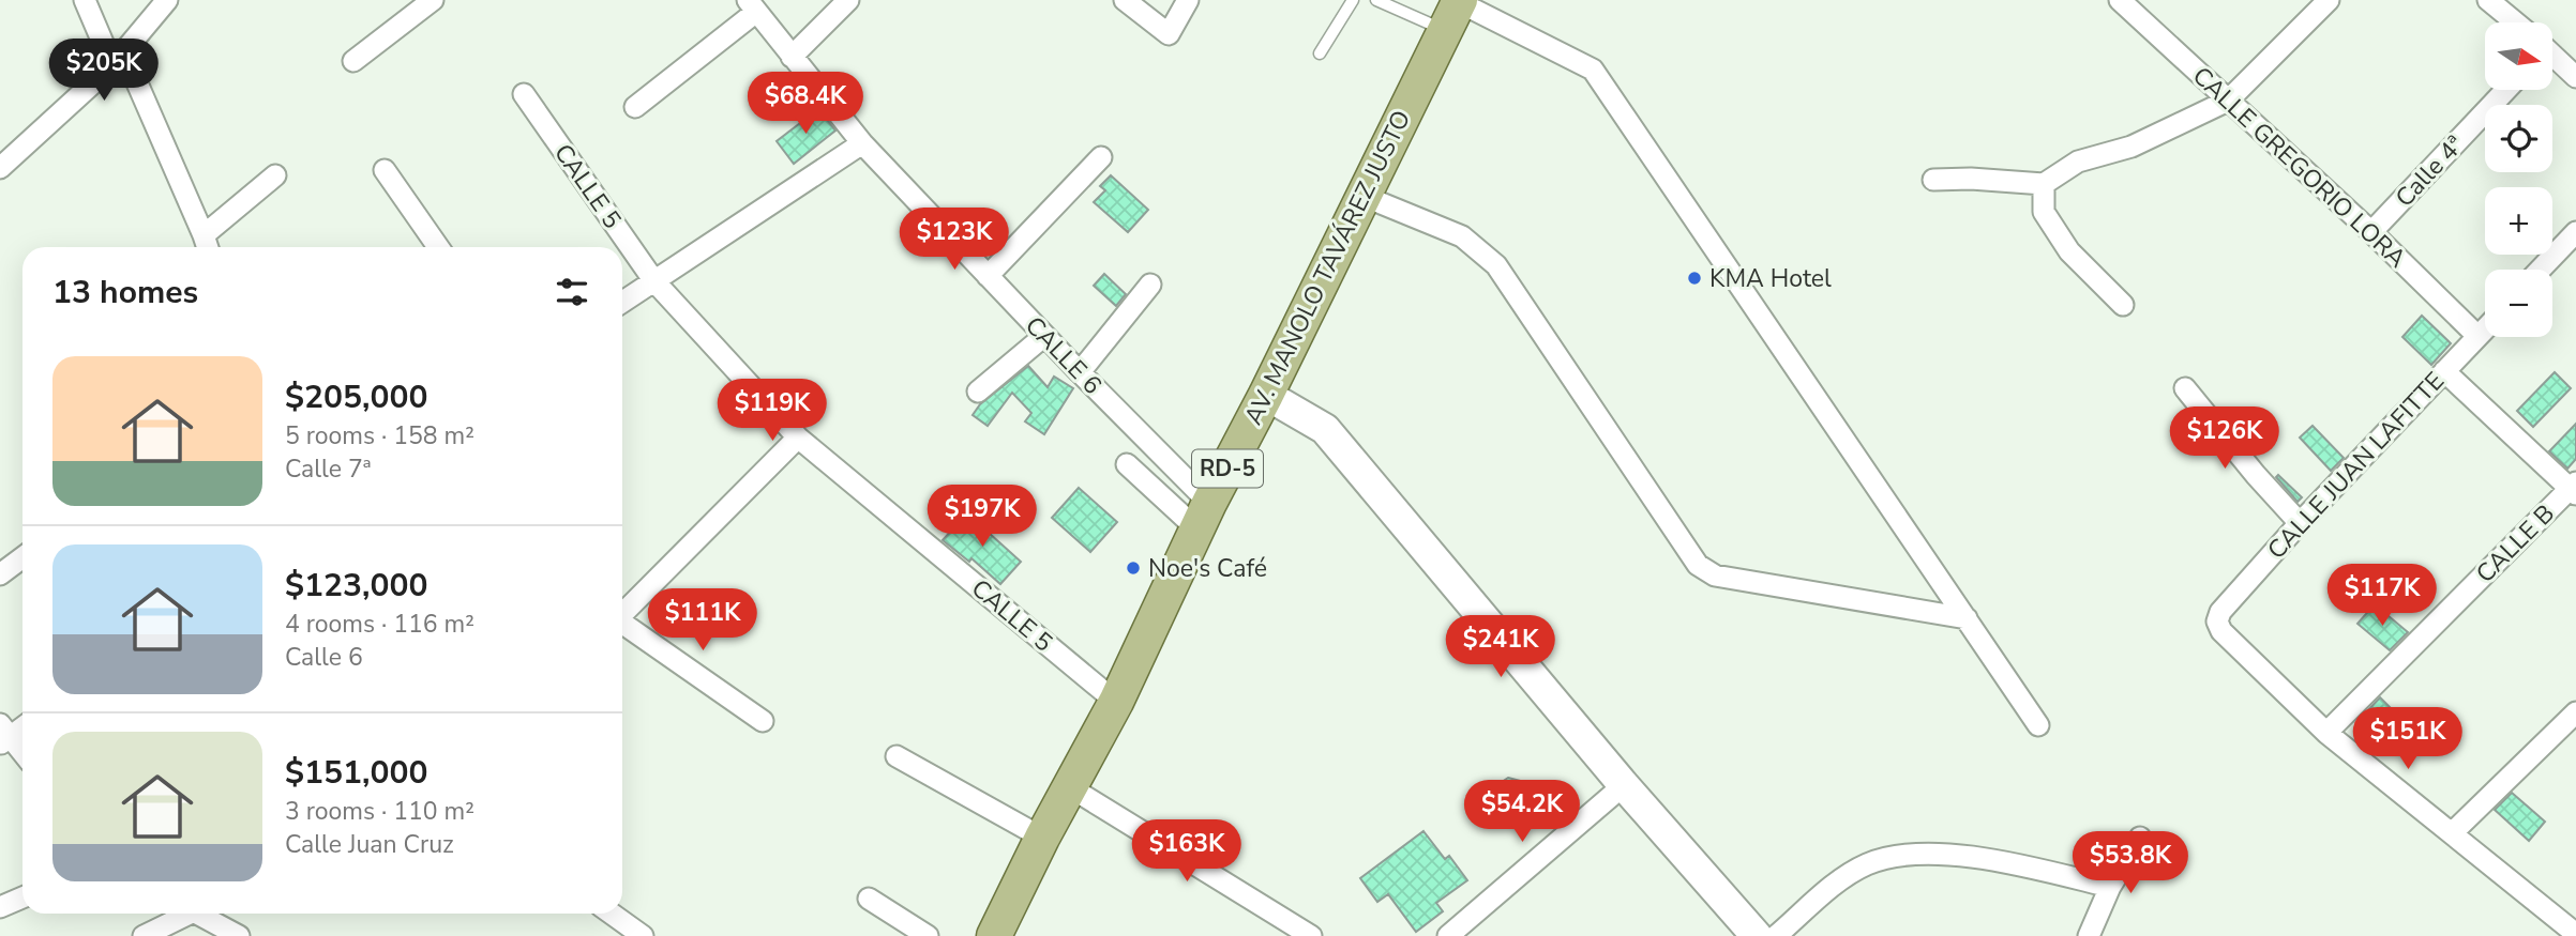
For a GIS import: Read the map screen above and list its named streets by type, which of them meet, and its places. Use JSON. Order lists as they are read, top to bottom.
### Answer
{
  "streets": {
    "main road": ["AV. MANOLO TAVÁREZ JUSTO", "RD-5"],
    "street": [
      "CALLE GREGORIO LORA",
      "Calle 4ª",
      "CALLE 5",
      "CALLE 6",
      "CALLE JUAN LAFITTE",
      "CALLE B"
    ]
  },
  "crossings": [
    ["CALLE GREGORIO LORA", "Calle 4ª"],
    ["CALLE GREGORIO LORA", "CALLE JUAN LAFITTE"],
    ["CALLE 5", "AV. MANOLO TAVÁREZ JUSTO"],
    ["AV. MANOLO TAVÁREZ JUSTO", "CALLE 6"],
    ["CALLE JUAN LAFITTE", "CALLE B"]
  ],
  "places": ["KMA Hotel", "Noe's Café"],
  "north": "right",
  "page": {
    "map_buttons": ["+", "−"],
    "price": [
      "$205K",
      "$68.4K",
      "$123K",
      "$119K",
      "$126K",
      "$197K",
      "$117K",
      "$111K",
      "$241K",
      "$151K",
      "$54.2K",
      "$163K",
      "$53.8K"
    ],
    "heading": "13 homes",
    "list": [
      {
        "name": "$205,000",
        "note": "5 rooms · 158 m² · Calle 7ª"
      },
      {
        "name": "$123,000",
        "note": "4 rooms · 116 m² · Calle 6"
      },
      {
        "name": "$151,000",
        "note": "3 rooms · 110 m² · Calle Juan Cruz"
      }
    ]
  }
}
